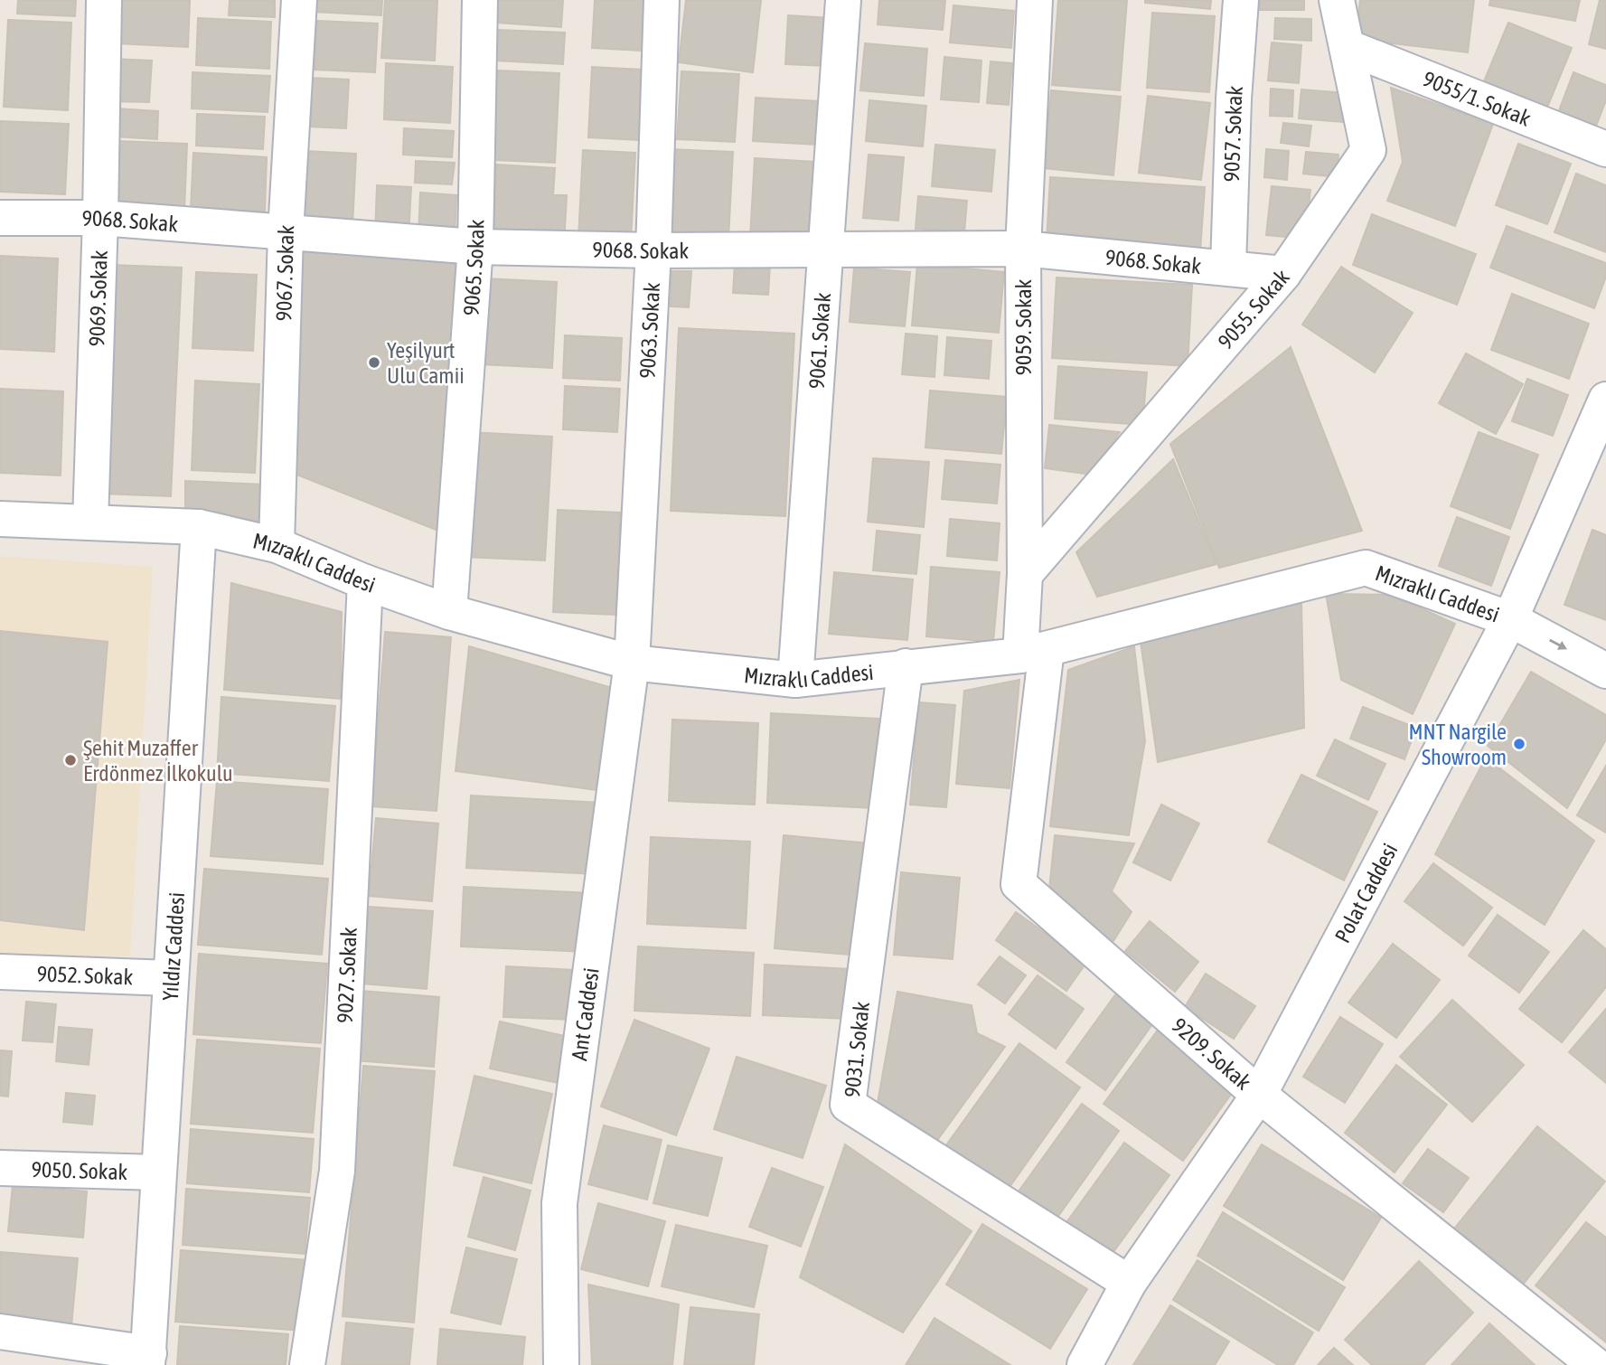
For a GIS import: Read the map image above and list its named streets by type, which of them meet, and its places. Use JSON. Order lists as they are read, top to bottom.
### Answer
{
  "streets": {
    "street": [
      "9055/1. Sokak",
      "9057. Sokak",
      "9068. Sokak",
      "9065. Sokak",
      "9067. Sokak",
      "9069. Sokak",
      "9055. Sokak",
      "9059. Sokak",
      "9063. Sokak",
      "9061. Sokak",
      "Mızraklı Caddesi",
      "Polat Caddesi",
      "Yıldız Caddesi",
      "9027. Sokak",
      "9052. Sokak",
      "Ant Caddesi",
      "9031. Sokak",
      "9209. Sokak",
      "9050. Sokak"
    ]
  },
  "crossings": [
    ["9055/1. Sokak", "9055. Sokak"],
    ["9057. Sokak", "9068. Sokak"],
    ["9068. Sokak", "9065. Sokak"],
    ["9068. Sokak", "9067. Sokak"],
    ["9068. Sokak", "9069. Sokak"],
    ["9068. Sokak", "9055. Sokak"],
    ["9068. Sokak", "9059. Sokak"],
    ["9068. Sokak", "9063. Sokak"],
    ["9068. Sokak", "9061. Sokak"],
    ["9065. Sokak", "Mızraklı Caddesi"],
    ["9067. Sokak", "Mızraklı Caddesi"],
    ["9069. Sokak", "Mızraklı Caddesi"],
    ["9055. Sokak", "9059. Sokak"],
    ["9059. Sokak", "Mızraklı Caddesi"],
    ["9059. Sokak", "9209. Sokak"],
    ["9063. Sokak", "Mızraklı Caddesi"],
    ["9063. Sokak", "Ant Caddesi"],
    ["9061. Sokak", "Mızraklı Caddesi"],
    ["Mızraklı Caddesi", "Polat Caddesi"],
    ["Mızraklı Caddesi", "Yıldız Caddesi"],
    ["Mızraklı Caddesi", "9027. Sokak"],
    ["Mızraklı Caddesi", "Ant Caddesi"],
    ["Mızraklı Caddesi", "9031. Sokak"],
    ["Mızraklı Caddesi", "9209. Sokak"],
    ["Polat Caddesi", "9031. Sokak"],
    ["Polat Caddesi", "9209. Sokak"],
    ["Yıldız Caddesi", "9052. Sokak"],
    ["Yıldız Caddesi", "9050. Sokak"]
  ],
  "places": ["Yeşilyurt Ulu Camii", "MNT Nargile Showroom", "Şehit Muzaffer Erdönmez İlkokulu"]
}
